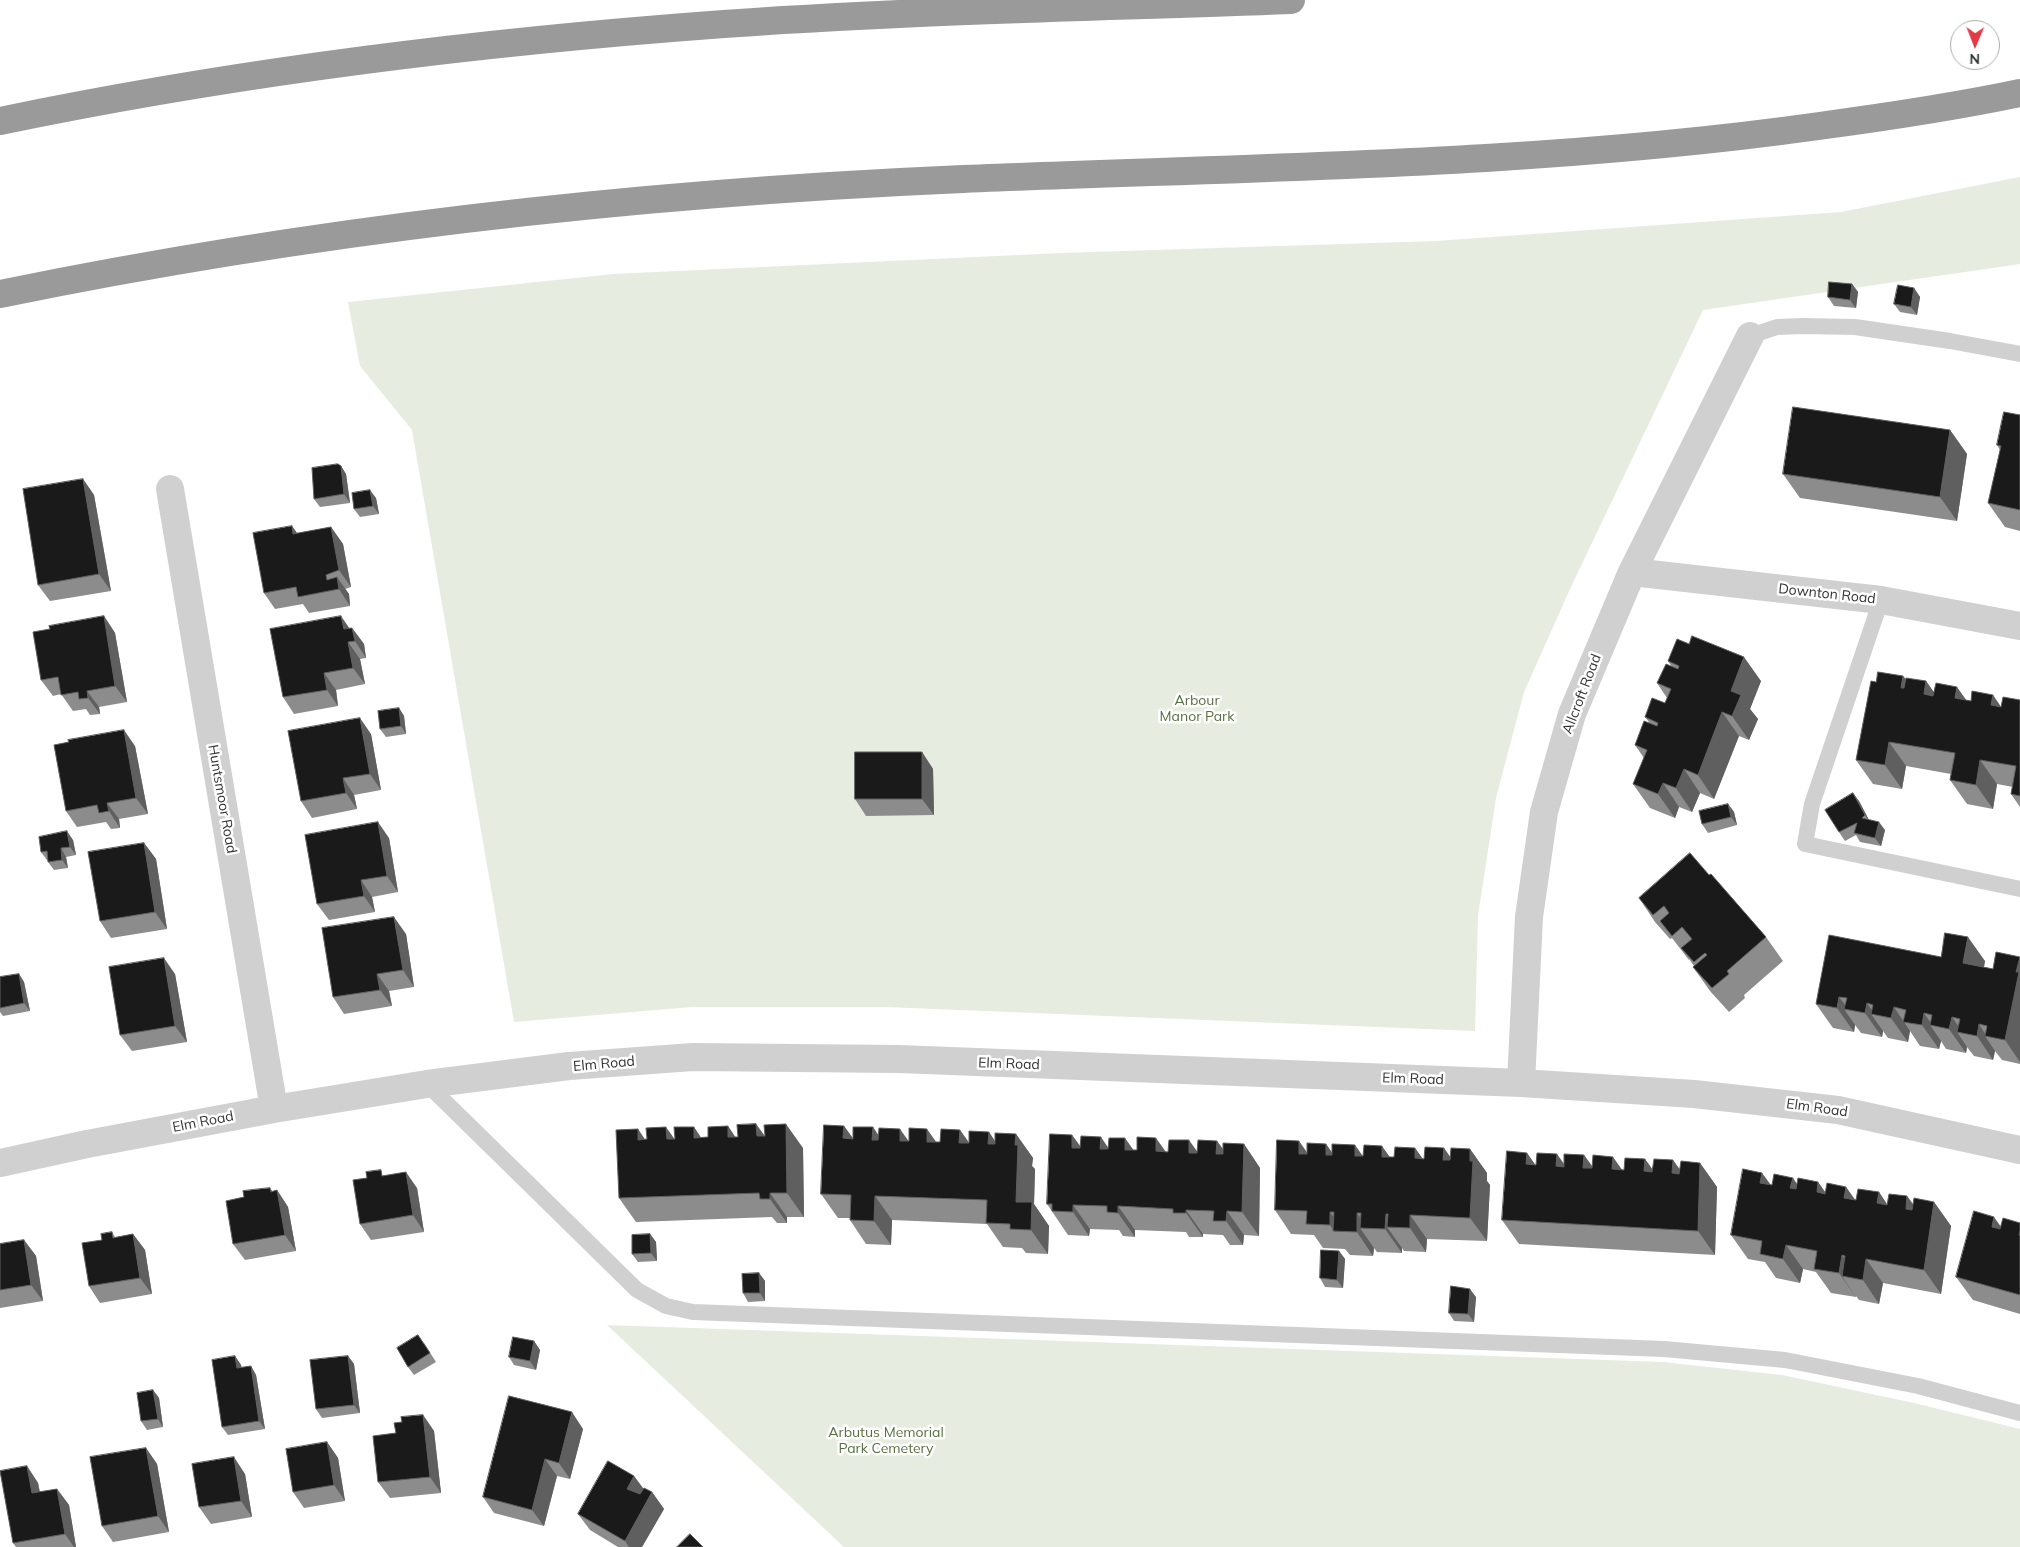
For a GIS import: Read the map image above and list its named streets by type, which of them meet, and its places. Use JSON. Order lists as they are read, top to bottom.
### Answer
{
  "streets": {
    "street": [
      "Downton Road",
      "Allcroft Road",
      "Huntsmoor Road",
      "Elm Road"
    ]
  },
  "crossings": [
    ["Downton Road", "Allcroft Road"],
    ["Allcroft Road", "Elm Road"],
    ["Huntsmoor Road", "Elm Road"]
  ],
  "parks": ["Arbour Manor Park", "Arbutus Memorial Park Cemetery"],
  "north": "bottom"
}
